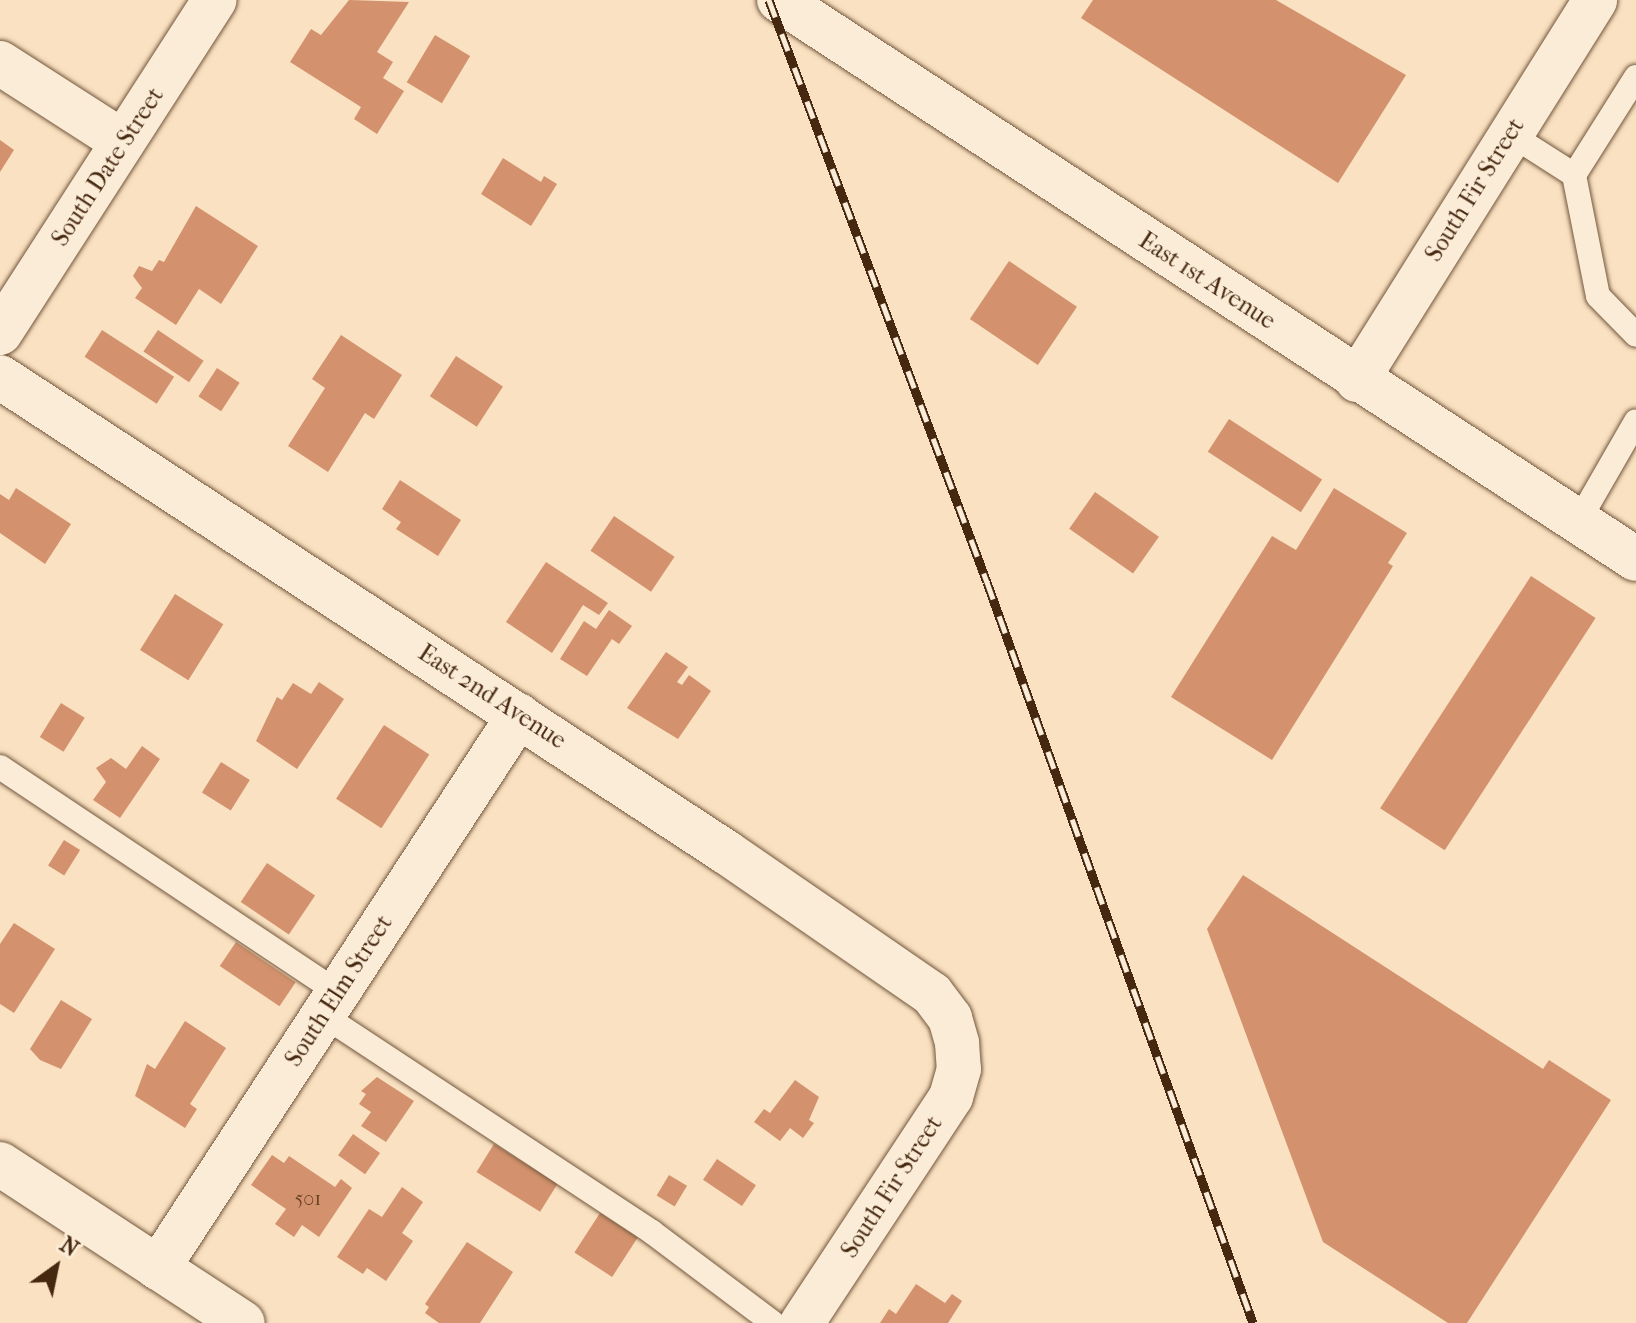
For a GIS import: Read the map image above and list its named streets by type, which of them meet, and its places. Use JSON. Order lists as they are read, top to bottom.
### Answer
{
  "streets": {
    "street": [
      "South Date Street",
      "South Fir Street",
      "East 1st Avenue",
      "East 2nd Avenue",
      "South Elm Street"
    ]
  },
  "crossings": [
    ["South Fir Street", "East 1st Avenue"],
    ["South Fir Street", "East 2nd Avenue"],
    ["East 2nd Avenue", "South Elm Street"]
  ],
  "house_numbers": ["501"],
  "north": "top right"
}
